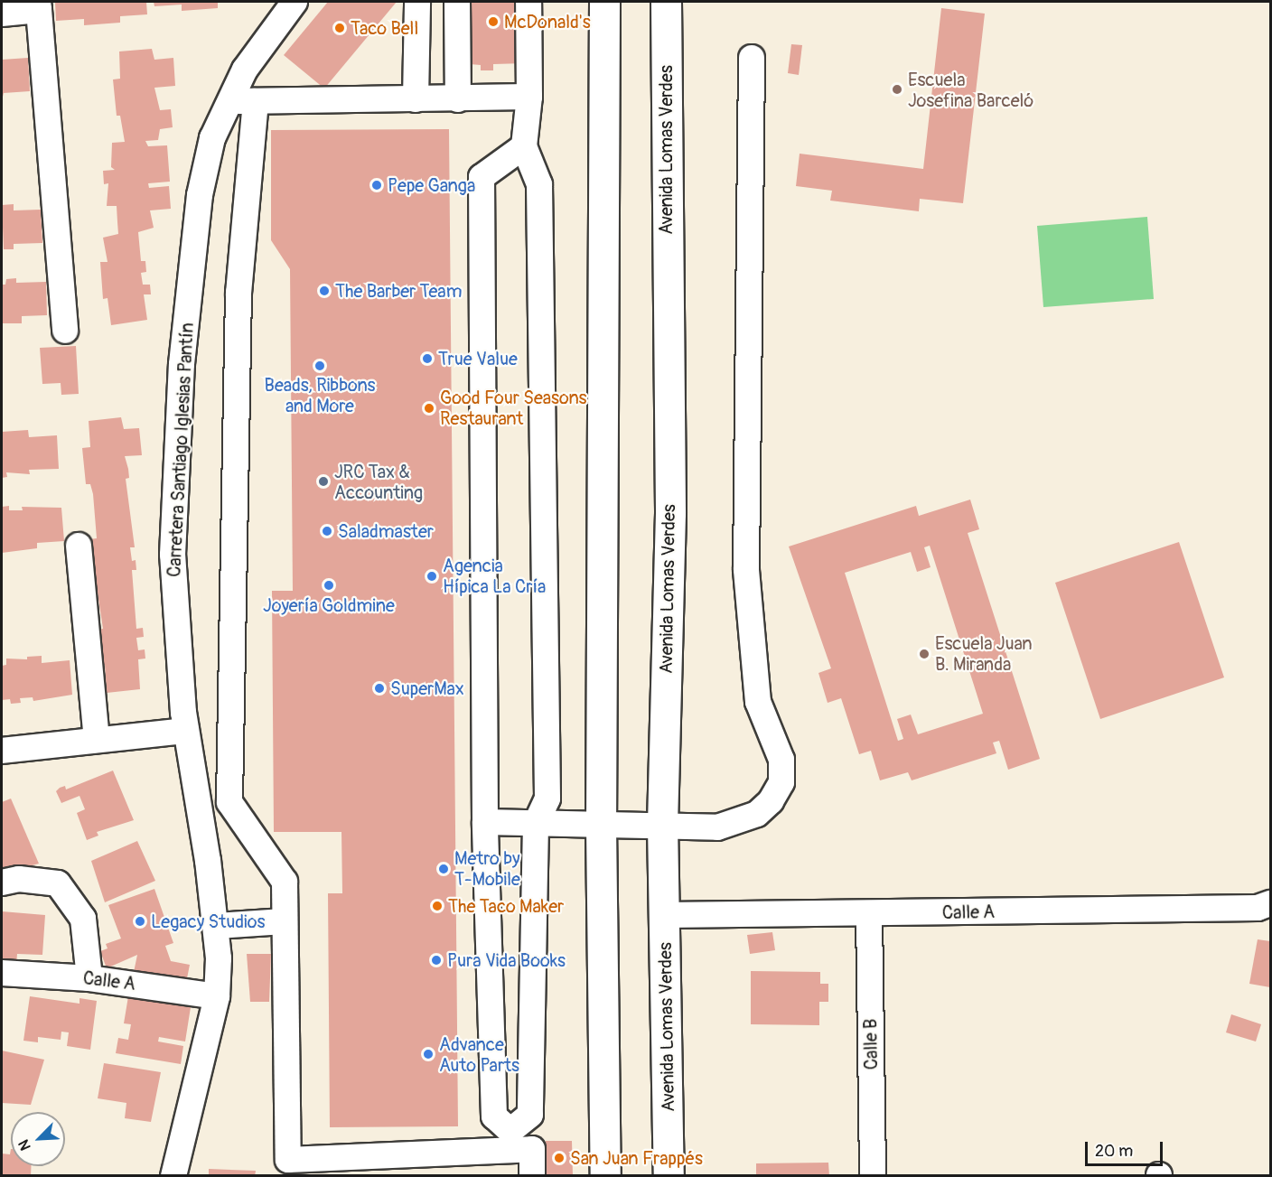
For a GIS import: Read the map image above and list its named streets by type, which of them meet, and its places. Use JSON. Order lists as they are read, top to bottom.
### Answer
{
  "streets": {
    "main road": ["Avenida Lomas Verdes"],
    "street": ["Carretera Santiago Iglesias Pantín", "Calle A", "Calle B"]
  },
  "crossings": [
    ["Avenida Lomas Verdes", "Calle A"],
    ["Carretera Santiago Iglesias Pantín", "Calle A"],
    ["Calle A", "Calle B"]
  ],
  "places": [
    "McDonald's",
    "Taco Bell",
    "Escuela Josefina Barceló",
    "Pepe Ganga",
    "The Barber Team",
    "True Value",
    "Beads, Ribbons and More",
    "Good Four Seasons Restaurant",
    "JRC Tax & Accounting",
    "Saladmaster",
    "Agencia Hípica La Cría",
    "Joyería Goldmine",
    "Escuela Juan B. Miranda",
    "SuperMax",
    "Metro by T-Mobile",
    "The Taco Maker",
    "Legacy Studios",
    "Pura Vida Books",
    "Advance Auto Parts",
    "San Juan Frappés"
  ],
  "scale_bar": "20 m",
  "north": "bottom left"
}
